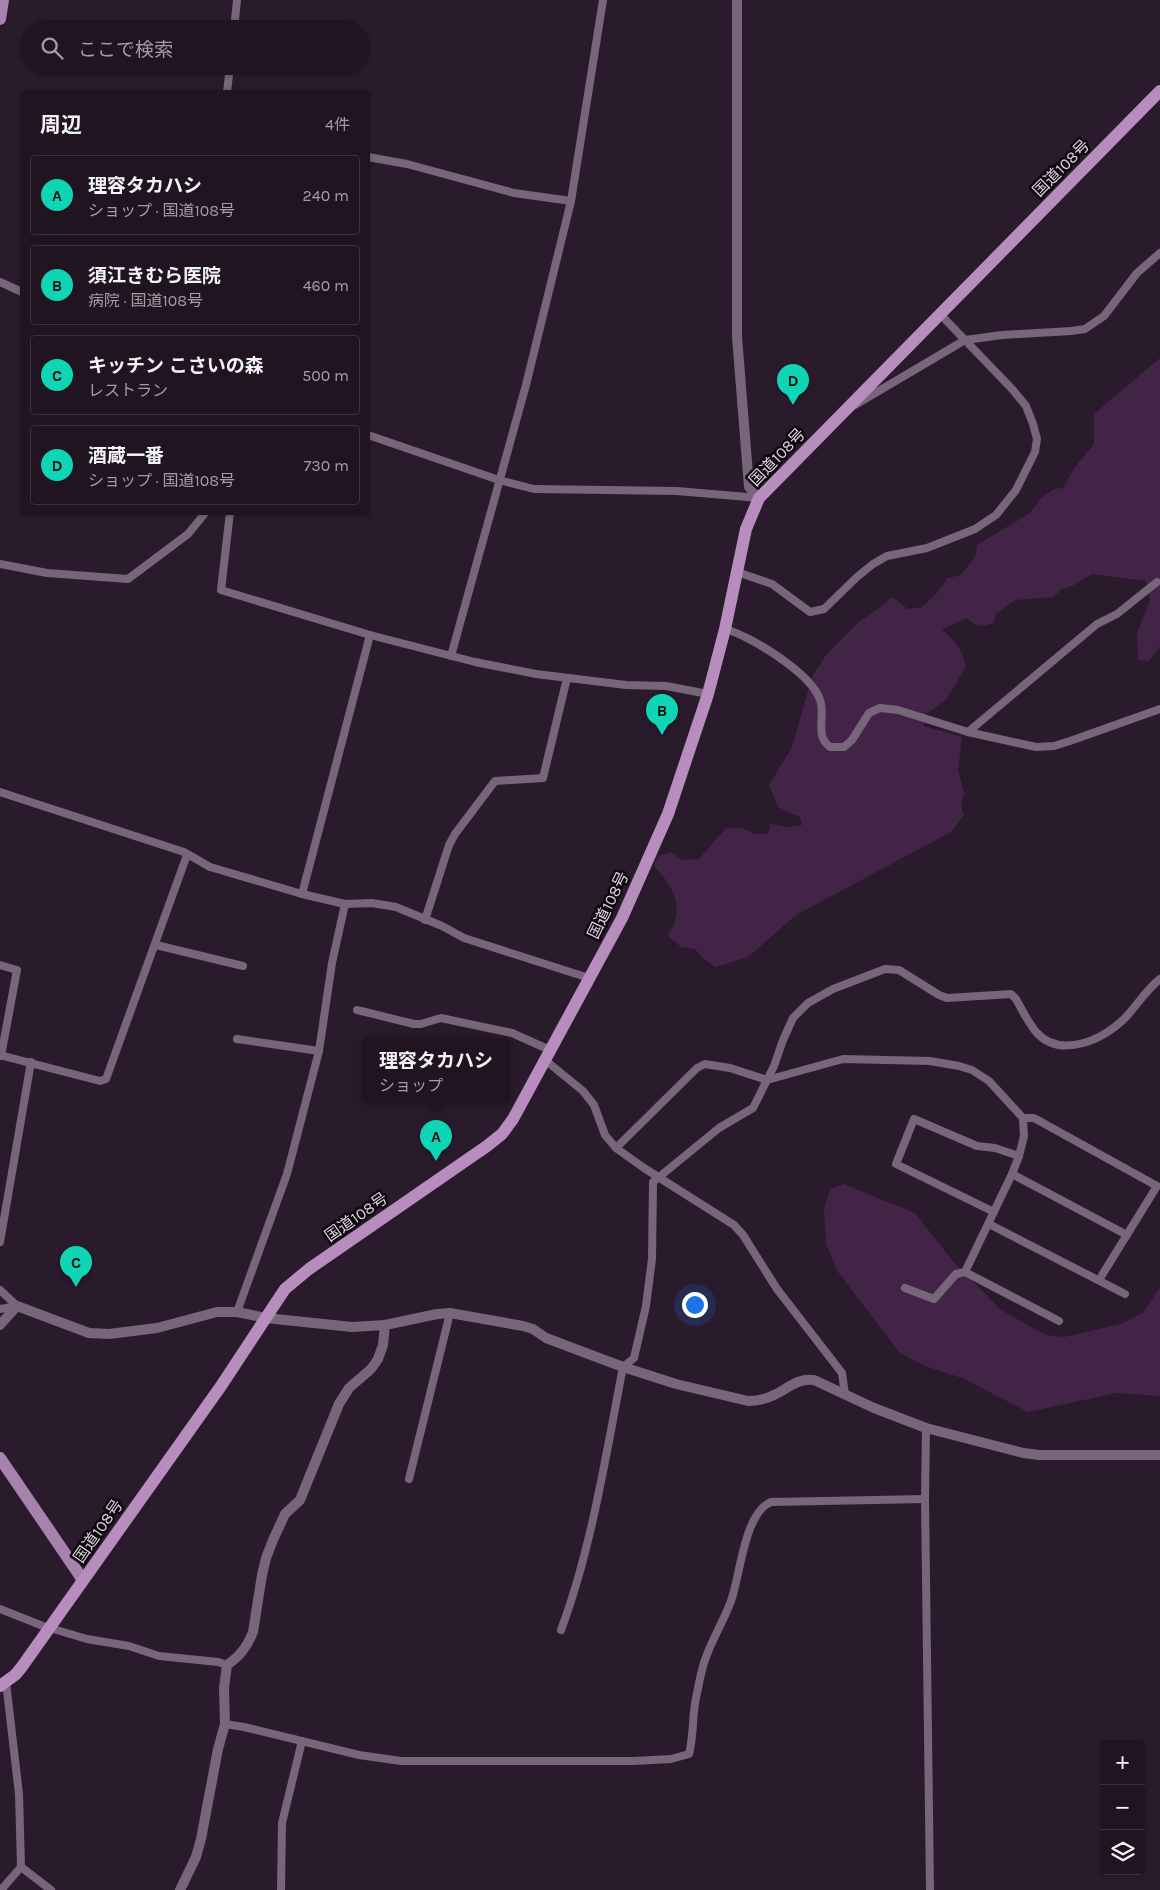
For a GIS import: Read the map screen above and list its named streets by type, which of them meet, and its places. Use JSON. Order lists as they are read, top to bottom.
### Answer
{
  "streets": {
    "highway": ["国道108号"]
  },
  "page": {
    "search": "ここで検索",
    "heading": ["周辺", "4件"],
    "list": [
      {
        "mark": "A",
        "name": "理容タカハシ",
        "note": "ショップ · 国道108号",
        "value": "240 m"
      },
      {
        "mark": "B",
        "name": "須江きむら医院",
        "note": "病院 · 国道108号",
        "value": "460 m"
      },
      {
        "mark": "C",
        "name": "キッチン こさいの森",
        "note": "レストラン",
        "value": "500 m"
      },
      {
        "mark": "D",
        "name": "酒蔵一番",
        "note": "ショップ · 国道108号",
        "value": "730 m"
      }
    ],
    "pins": [
      "D",
      "B",
      "A",
      "C"
    ],
    "popup": ["理容タカハシ", "ショップ"],
    "map_buttons": ["+", "−"]
  }
}
